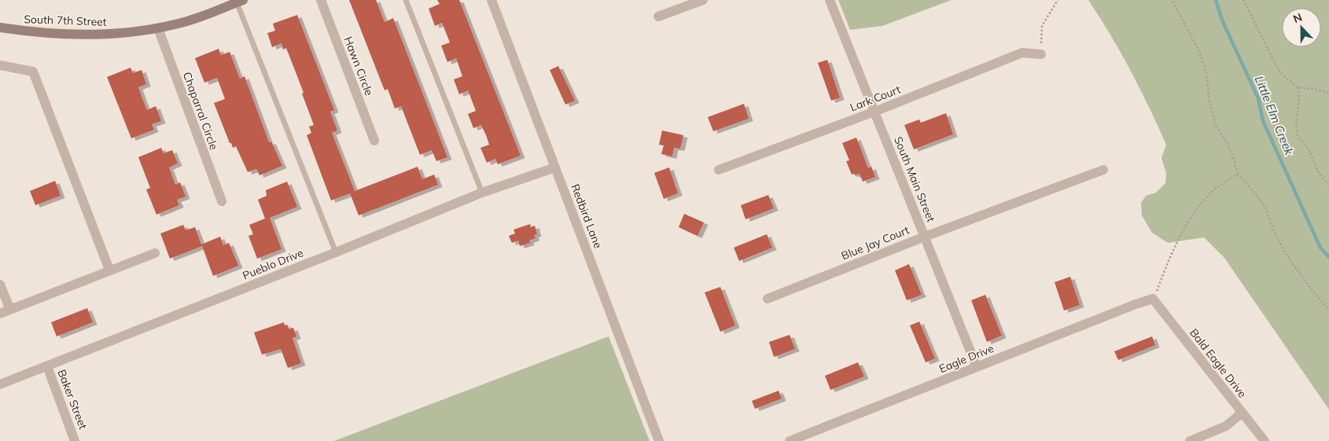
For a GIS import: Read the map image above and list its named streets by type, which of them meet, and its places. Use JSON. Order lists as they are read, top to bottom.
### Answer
{
  "streets": {
    "main road": ["South 7th Street"],
    "street": [
      "Hawn Circle",
      "Lark Court",
      "Chaparral Circle",
      "South Main Street",
      "Redbird Lane",
      "Blue Jay Court",
      "Pueblo Drive",
      "Eagle Drive",
      "Bald Eagle Drive",
      "Baker Street"
    ]
  },
  "crossings": [
    ["South 7th Street", "Chaparral Circle"],
    ["Lark Court", "South Main Street"],
    ["South Main Street", "Blue Jay Court"],
    ["South Main Street", "Eagle Drive"],
    ["Redbird Lane", "Pueblo Drive"],
    ["Pueblo Drive", "Baker Street"],
    ["Eagle Drive", "Bald Eagle Drive"]
  ],
  "water": ["Little Elm Creek"],
  "north": "top"
}
